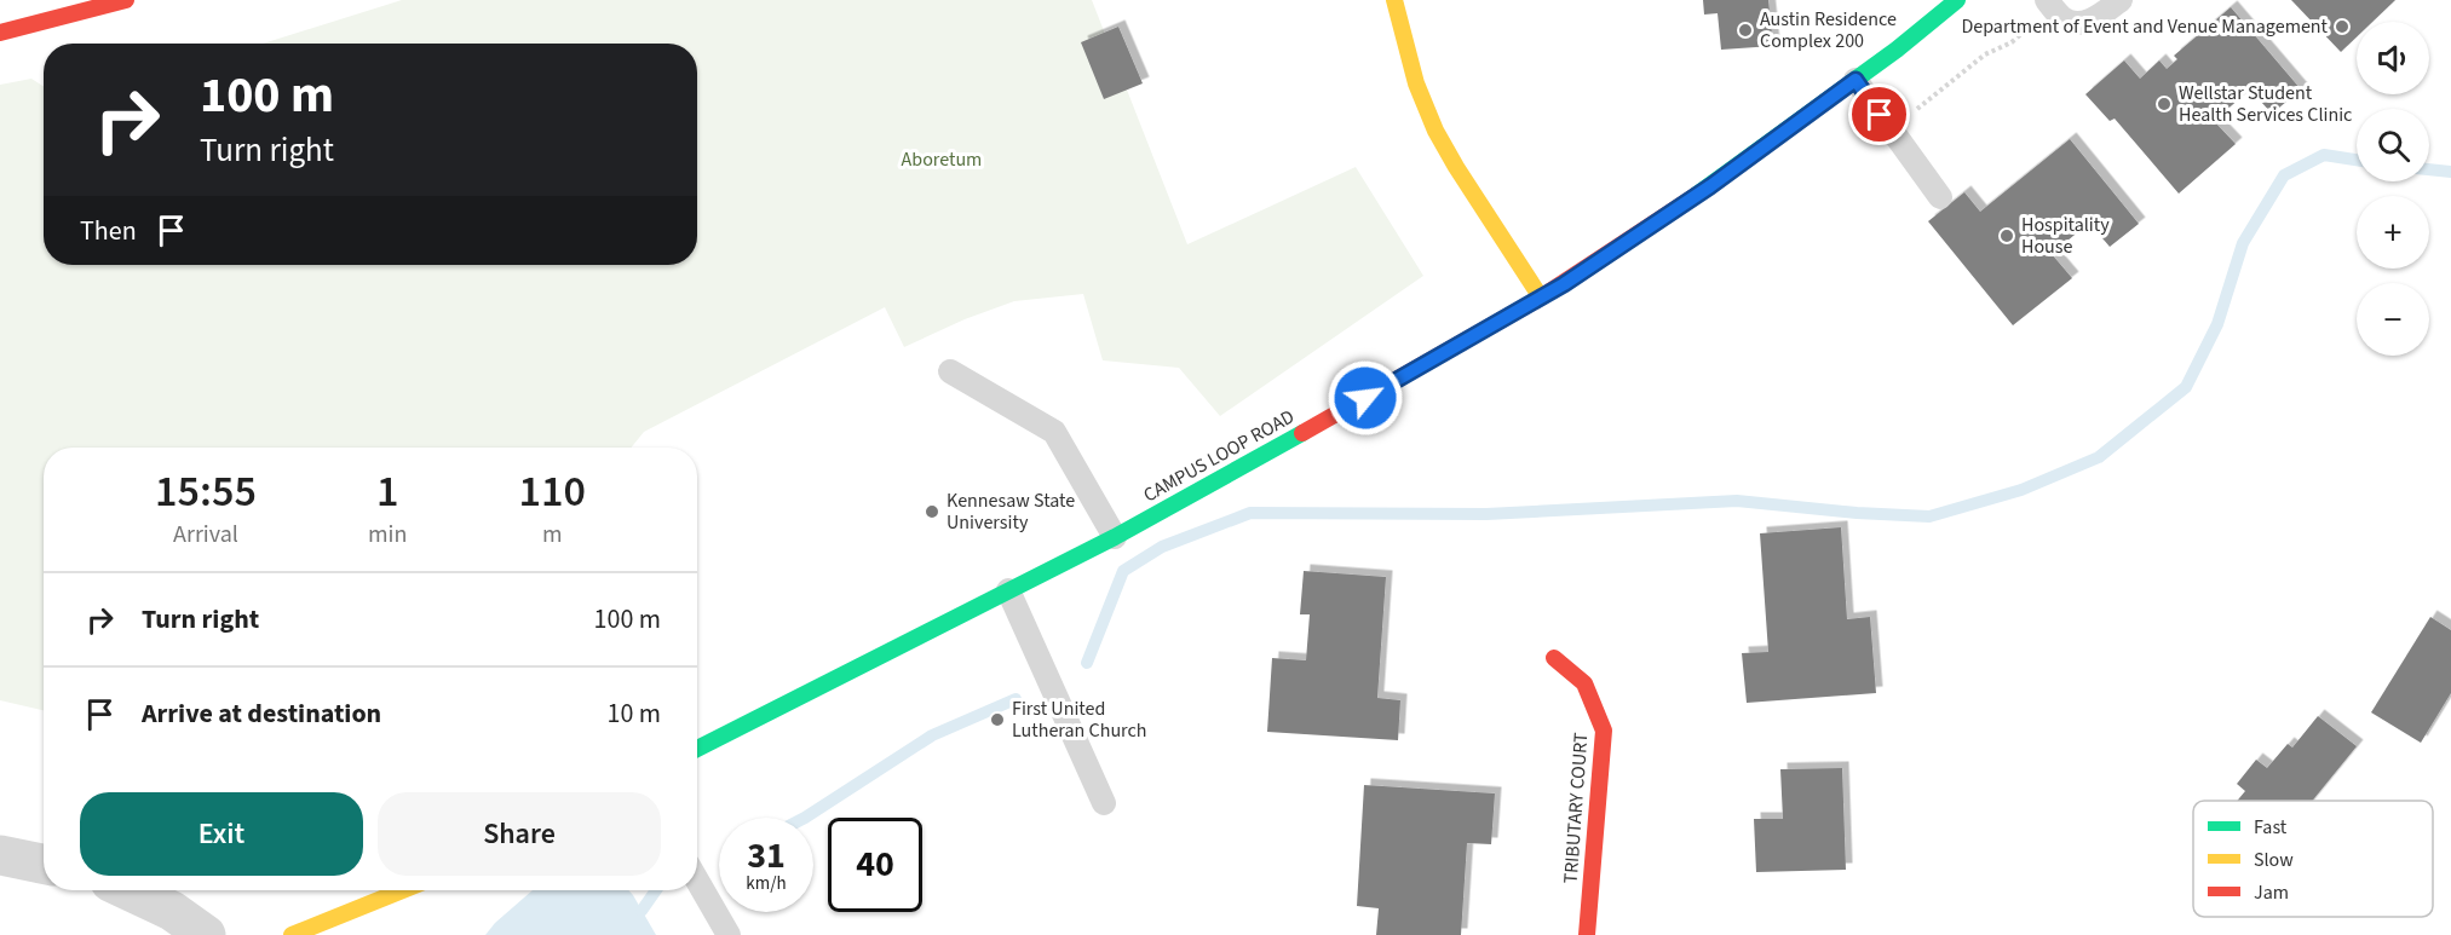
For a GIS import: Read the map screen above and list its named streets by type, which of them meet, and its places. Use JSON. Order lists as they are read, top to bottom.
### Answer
{
  "streets": {
    "street": ["CAMPUS LOOP ROAD", "TRIBUTARY COURT"]
  },
  "parks": ["Aboretum"],
  "places": [
    "Department of Event and Venue Management",
    "Austin Residence Complex 200",
    "Wellstar Student Health Services Clinic",
    "Hospitality House",
    "Kennesaw State University",
    "First United Lutheran Church"
  ],
  "legend": ["Fast", "Slow", "Jam"],
  "page": {
    "map_buttons": ["+", "−"],
    "turn": ["100 m", "Turn right"],
    "then": "Then",
    "eta": [
      "15:55",
      "Arrival",
      "1",
      "min",
      "110",
      "m"
    ],
    "list": [
      {
        "name": "Turn right",
        "value": "100 m"
      },
      {
        "name": "Arrive at destination",
        "value": "10 m"
      }
    ],
    "buttons": ["Exit", "Share"],
    "speed": "31 km/h",
    "limit": "40"
  }
}
